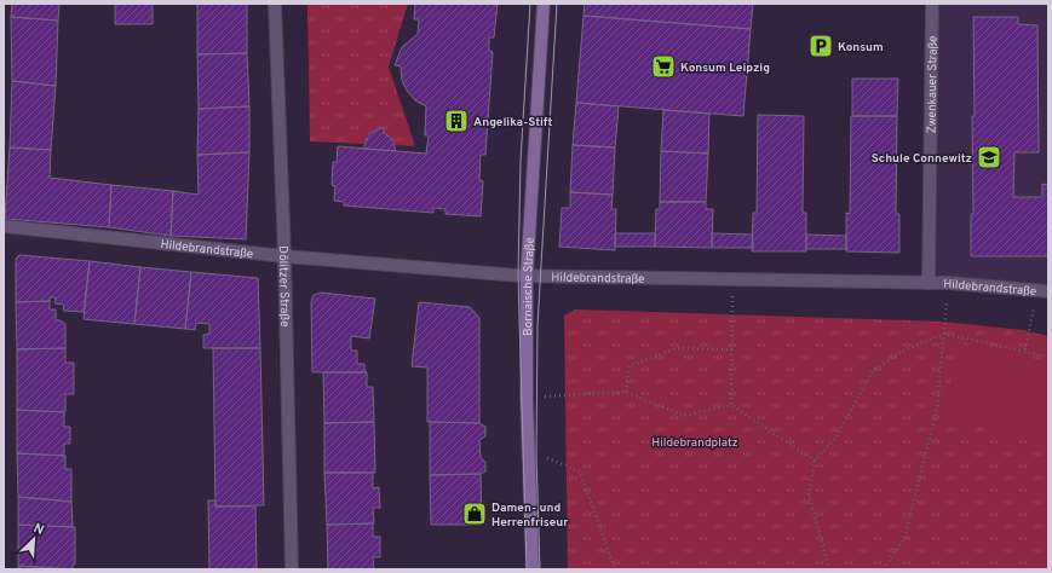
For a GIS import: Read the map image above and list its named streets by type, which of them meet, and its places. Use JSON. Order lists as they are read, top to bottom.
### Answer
{
  "streets": {
    "main road": ["Bornaische Straße"],
    "street": ["Zwenkauer Straße", "Hildebrandstraße", "Dölitzer Straße"]
  },
  "crossings": [
    ["Zwenkauer Straße", "Hildebrandstraße"],
    ["Hildebrandstraße", "Dölitzer Straße"],
    ["Hildebrandstraße", "Bornaische Straße"]
  ],
  "parks": ["Hildebrandplatz"],
  "places": {
    "parking": ["Konsum"],
    "supermarket": ["Konsum Leipzig"],
    "building": ["Angelika-Stift"],
    "school or university": ["Schule Connewitz"],
    "shop": ["Damen- und Herrenfriseur"]
  },
  "north": "top right"
}
